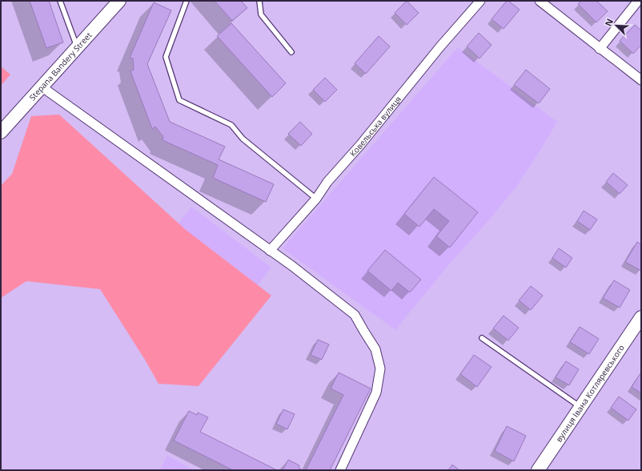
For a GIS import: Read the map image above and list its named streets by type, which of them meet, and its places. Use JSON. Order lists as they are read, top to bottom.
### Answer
{
  "streets": {
    "street": ["Stepana Bandery Street", "Ковельська вулиця", "вулиця Івана Котляревського"]
  },
  "north": "top left"
}
